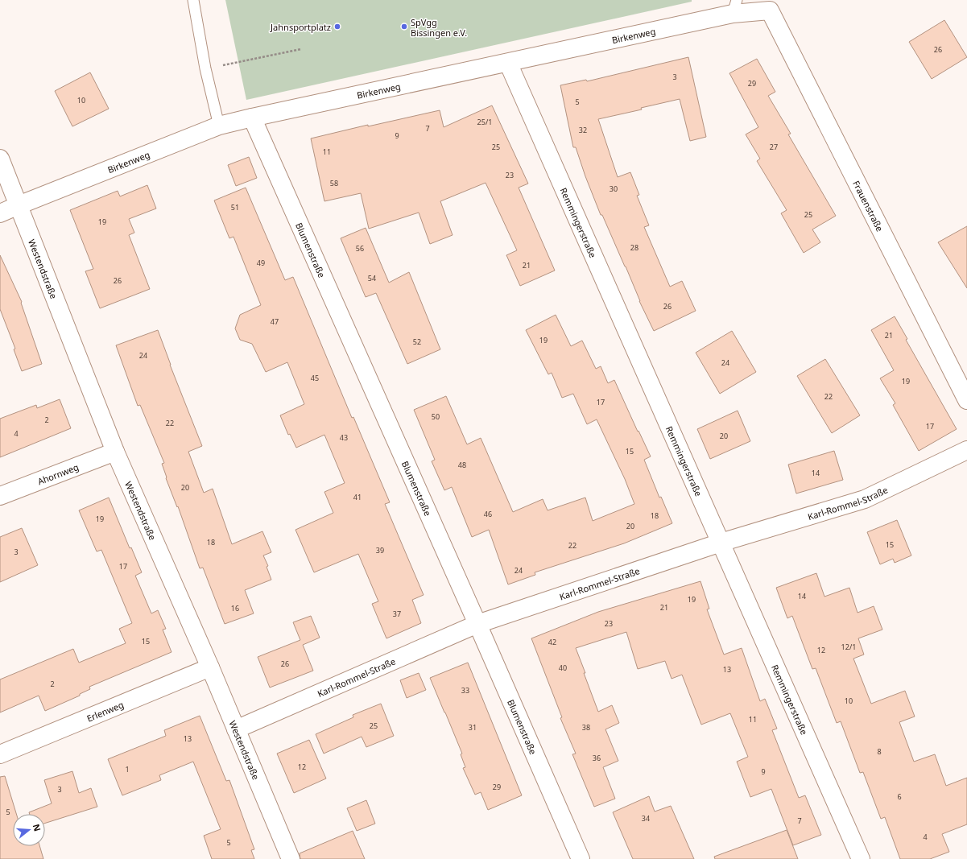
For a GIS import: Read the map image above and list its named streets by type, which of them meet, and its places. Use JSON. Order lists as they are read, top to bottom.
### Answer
{
  "streets": {
    "street": [
      "Birkenweg",
      "Frauenstraße",
      "Remmingerstraße",
      "Blumenstraße",
      "Westendstraße",
      "Ahornweg",
      "Karl-Rommel-Straße",
      "Erlenweg"
    ]
  },
  "crossings": [
    ["Birkenweg", "Frauenstraße"],
    ["Birkenweg", "Remmingerstraße"],
    ["Birkenweg", "Blumenstraße"],
    ["Birkenweg", "Westendstraße"],
    ["Remmingerstraße", "Karl-Rommel-Straße"],
    ["Blumenstraße", "Karl-Rommel-Straße"],
    ["Westendstraße", "Ahornweg"],
    ["Westendstraße", "Karl-Rommel-Straße"],
    ["Westendstraße", "Erlenweg"]
  ],
  "places": ["Jahnsportplatz", "SpVgg Bissingen e.V."],
  "house_numbers": [
    "26",
    "3",
    "29",
    "10",
    "5",
    "25/1",
    "7",
    "32",
    "9",
    "25",
    "27",
    "11",
    "23",
    "58",
    "30",
    "51",
    "25",
    "19",
    "28",
    "56",
    "49",
    "21",
    "54",
    "26",
    "26",
    "47",
    "21",
    "19",
    "52",
    "24",
    "24",
    "45",
    "19",
    "22",
    "17",
    "50",
    "2",
    "22",
    "17",
    "4",
    "20",
    "43",
    "15",
    "48",
    "14",
    "20",
    "41",
    "46",
    "18",
    "19",
    "20",
    "18",
    "15",
    "22",
    "39",
    "3",
    "17",
    "24",
    "14",
    "19",
    "21",
    "16",
    "37",
    "23",
    "15",
    "42",
    "12/1",
    "12",
    "26",
    "40",
    "13",
    "2",
    "33",
    "10",
    "11",
    "25",
    "31",
    "38",
    "13",
    "8",
    "36",
    "12",
    "1",
    "9",
    "29",
    "3",
    "6",
    "5",
    "34",
    "7",
    "4",
    "5"
  ],
  "north": "right"
}
